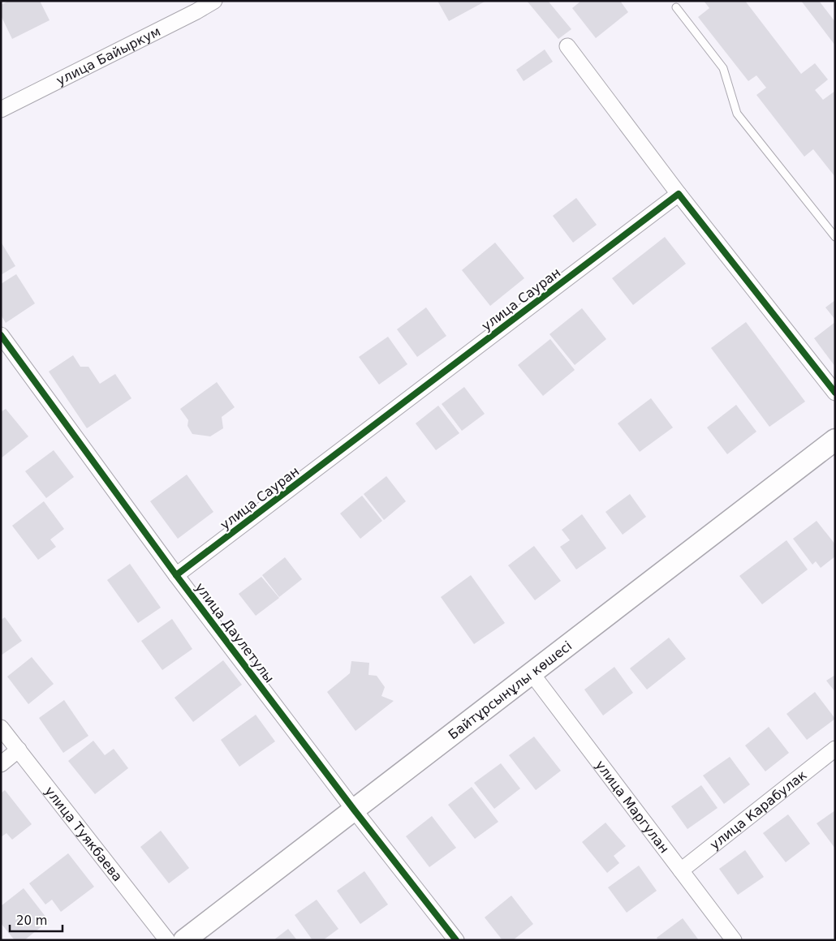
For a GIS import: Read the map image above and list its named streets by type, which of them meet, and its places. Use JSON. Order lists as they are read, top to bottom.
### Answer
{
  "streets": {
    "main road": ["Байтұрсынұлы көшесі"],
    "street": [
      "улица Байыркум",
      "улица Сауран",
      "улица Даулетулы",
      "улица Маргулан",
      "улица Карабулак",
      "улица Туякбаева"
    ]
  },
  "crossings": [
    ["улица Сауран", "улица Даулетулы"],
    ["улица Даулетулы", "Байтұрсынұлы көшесі"],
    ["Байтұрсынұлы көшесі", "улица Маргулан"],
    ["улица Маргулан", "улица Карабулак"]
  ],
  "scale_bar": "20 m"
}
